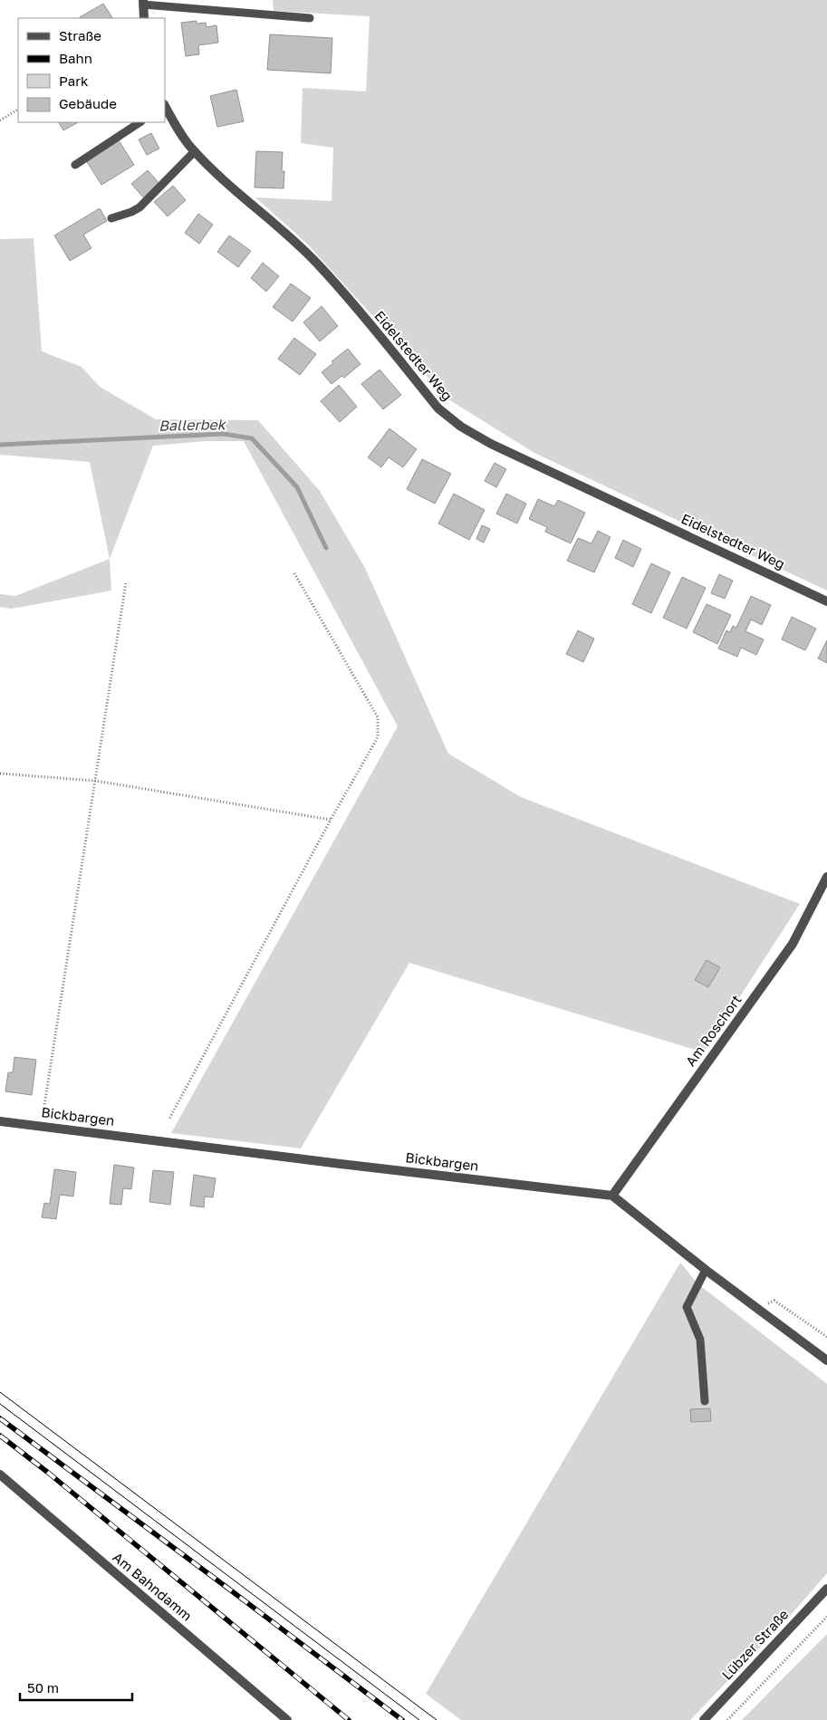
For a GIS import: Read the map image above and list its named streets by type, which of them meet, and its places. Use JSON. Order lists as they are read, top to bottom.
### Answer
{
  "streets": {
    "street": [
      "Eidelstedter Weg",
      "Am Roschort",
      "Bickbargen",
      "Am Bahndamm",
      "Lübzer Straße"
    ]
  },
  "crossings": [
    ["Am Roschort", "Bickbargen"]
  ],
  "water": ["Ballerbek"],
  "legend": [
    "Straße",
    "Bahn",
    "Park",
    "Gebäude"
  ],
  "scale_bar": "50 m"
}
